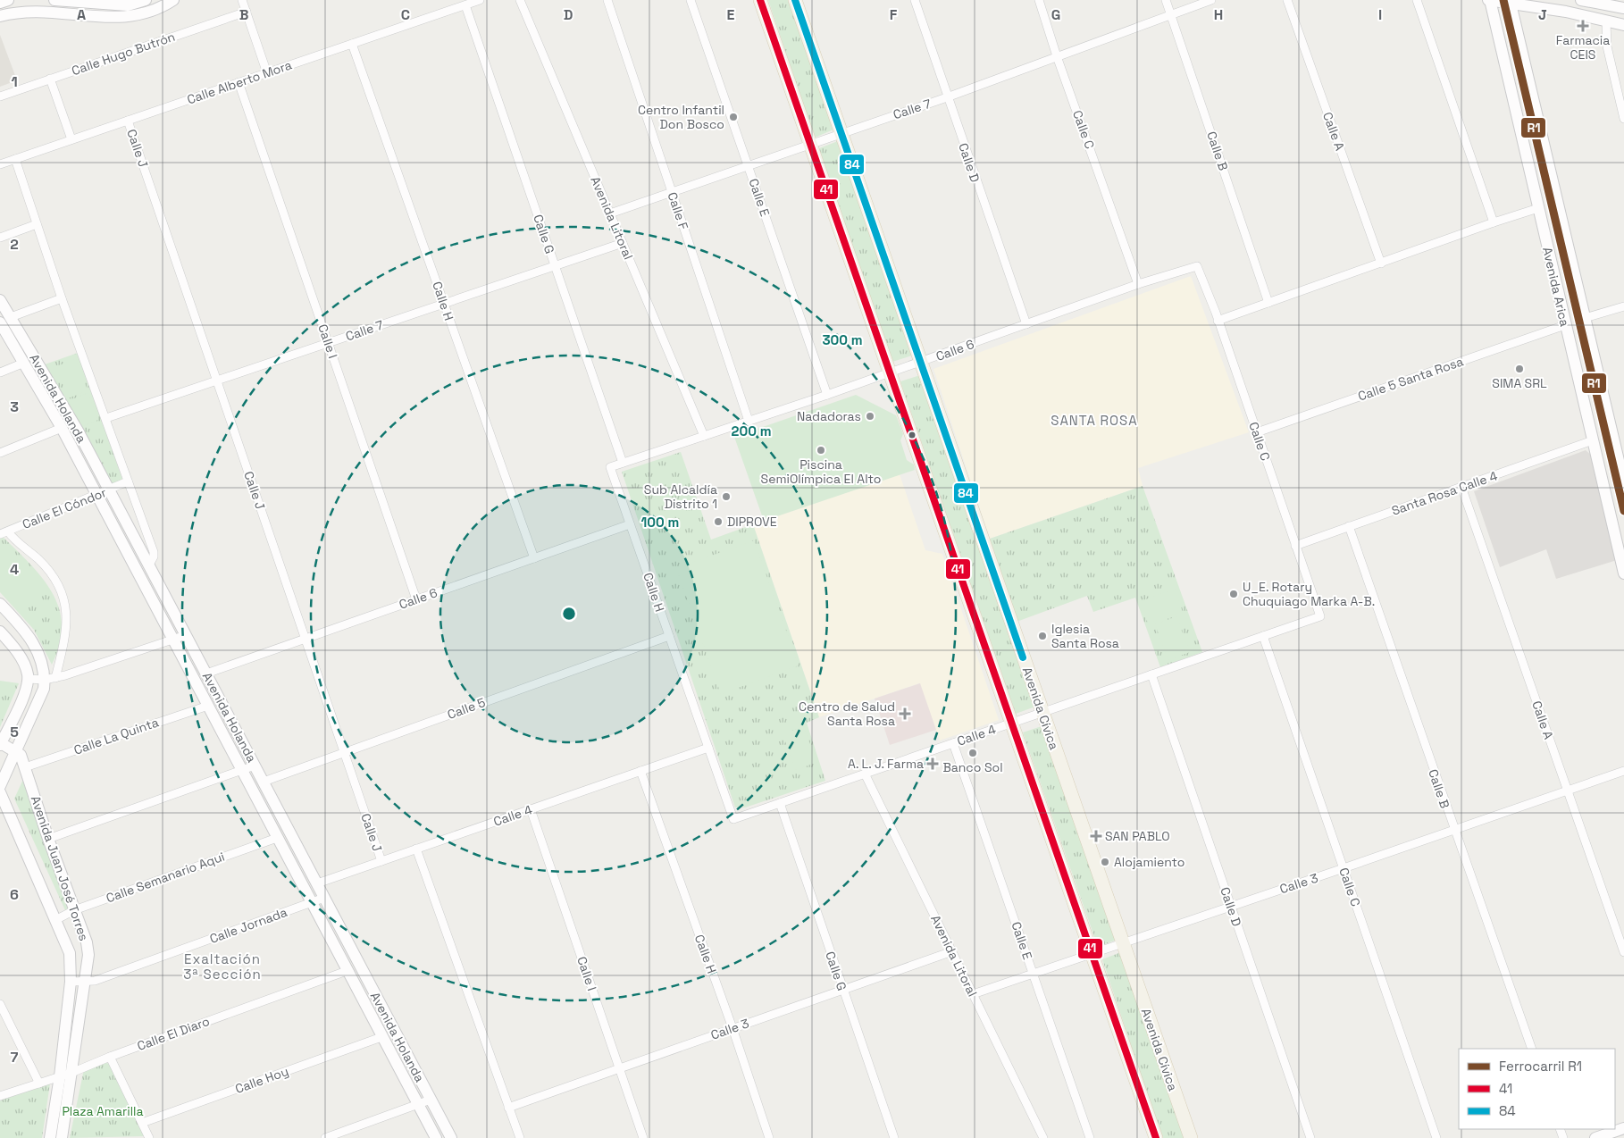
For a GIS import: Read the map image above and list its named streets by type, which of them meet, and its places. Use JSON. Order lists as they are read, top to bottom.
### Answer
{
  "streets": {
    "main road": ["Avenida Cívica"],
    "street": [
      "Calle Hugo Butrón",
      "Calle Alberto Mora",
      "Calle 7",
      "Calle C",
      "Calle A",
      "Calle J",
      "Calle B",
      "Calle D",
      "Calle E",
      "Calle F",
      "Avenida Litoral",
      "Calle G",
      "Avenida Arica",
      "Calle H",
      "Calle I",
      "Calle 6",
      "Calle 5 Santa Rosa",
      "Avenida Holanda",
      "Santa Rosa Calle 4",
      "Calle El Cóndor",
      "Calle 5",
      "Calle 4",
      "Calle La Quinta",
      "Avenida Juan José Torres",
      "Calle Semanario Aqui",
      "Calle 3",
      "Calle Jornada",
      "Calle El Diaro",
      "Calle Hoy"
    ]
  },
  "crossings": [
    ["Calle Alberto Mora", "Calle J"],
    ["Calle Alberto Mora", "Calle G"],
    ["Calle Alberto Mora", "Calle H"],
    ["Calle Alberto Mora", "Calle I"],
    ["Calle 7", "Calle C"],
    ["Calle 7", "Calle J"],
    ["Calle 7", "Calle B"],
    ["Calle 7", "Calle D"],
    ["Calle 7", "Calle E"],
    ["Calle 7", "Calle F"],
    ["Calle 7", "Avenida Litoral"],
    ["Calle 7", "Calle G"],
    ["Calle 7", "Calle H"],
    ["Calle 7", "Calle I"],
    ["Calle 7", "Avenida Cívica"],
    ["Calle C", "Calle 6"],
    ["Calle C", "Calle 5 Santa Rosa"],
    ["Calle C", "Santa Rosa Calle 4"],
    ["Calle C", "Calle 4"],
    ["Calle C", "Calle 3"],
    ["Calle A", "Santa Rosa Calle 4"],
    ["Calle A", "Calle 3"],
    ["Calle J", "Calle 6"],
    ["Calle J", "Calle 5"],
    ["Calle J", "Calle 4"],
    ["Calle B", "Santa Rosa Calle 4"],
    ["Calle B", "Calle 3"],
    ["Calle D", "Calle 6"],
    ["Calle D", "Calle 4"],
    ["Calle D", "Calle 3"],
    ["Calle E", "Calle 6"],
    ["Calle E", "Calle 4"],
    ["Calle E", "Calle 3"],
    ["Calle F", "Calle 6"],
    ["Avenida Litoral", "Calle 6"],
    ["Avenida Litoral", "Calle 4"],
    ["Avenida Litoral", "Calle 3"],
    ["Calle G", "Calle 6"],
    ["Calle G", "Calle 4"],
    ["Calle G", "Calle 3"],
    ["Avenida Arica", "Calle 5 Santa Rosa"],
    ["Avenida Arica", "Santa Rosa Calle 4"],
    ["Calle H", "Calle 6"],
    ["Calle H", "Calle 5"],
    ["Calle H", "Calle 4"],
    ["Calle H", "Calle 3"],
    ["Calle I", "Calle 6"],
    ["Calle I", "Calle 4"],
    ["Calle I", "Calle 3"],
    ["Calle 6", "Avenida Holanda"],
    ["Calle 6", "Avenida Cívica"],
    ["Avenida Holanda", "Calle El Cóndor"],
    ["Avenida Holanda", "Calle 5"],
    ["Avenida Holanda", "Calle 4"],
    ["Avenida Holanda", "Calle La Quinta"],
    ["Avenida Holanda", "Calle Semanario Aqui"],
    ["Avenida Holanda", "Calle Jornada"],
    ["Avenida Holanda", "Calle El Diaro"],
    ["Avenida Holanda", "Calle Hoy"],
    ["Avenida Cívica", "Calle 4"],
    ["Avenida Cívica", "Calle 3"],
    ["Calle La Quinta", "Avenida Juan José Torres"],
    ["Avenida Juan José Torres", "Calle Semanario Aqui"],
    ["Avenida Juan José Torres", "Calle Jornada"],
    ["Avenida Juan José Torres", "Calle El Diaro"]
  ],
  "districts": ["SANTA ROSA", "Exaltación 3ª Sección"],
  "parks": ["Plaza Amarilla"],
  "places": {
    "health": [
      "Farmacia CEIS",
      "Centro de Salud Santa Rosa",
      "A. L. J. Farma",
      "SAN PABLO"
    ],
    "other": [
      "Centro Infantil Don Bosco",
      "SIMA SRL",
      "Nadadoras",
      "Piscina SemiOlímpica El Alto",
      "Sub Alcaldía Distrito 1",
      "DIPROVE",
      "U_E. Rotary Chuquiago Marka A-B.",
      "Iglesia Santa Rosa",
      "Banco Sol",
      "Alojamiento"
    ]
  },
  "lines": ["rail line R1", "transit line 41", "transit line 84"],
  "legend": ["Ferrocarril R1", "41", "84"],
  "grid": {
    "columns": [
      "A",
      "B",
      "C",
      "D",
      "E",
      "F",
      "G",
      "H",
      "I",
      "J"
    ],
    "rows": [
      "1",
      "2",
      "3",
      "4",
      "5",
      "6",
      "7"
    ]
  },
  "rings": ["300 m", "200 m", "100 m"]
}
